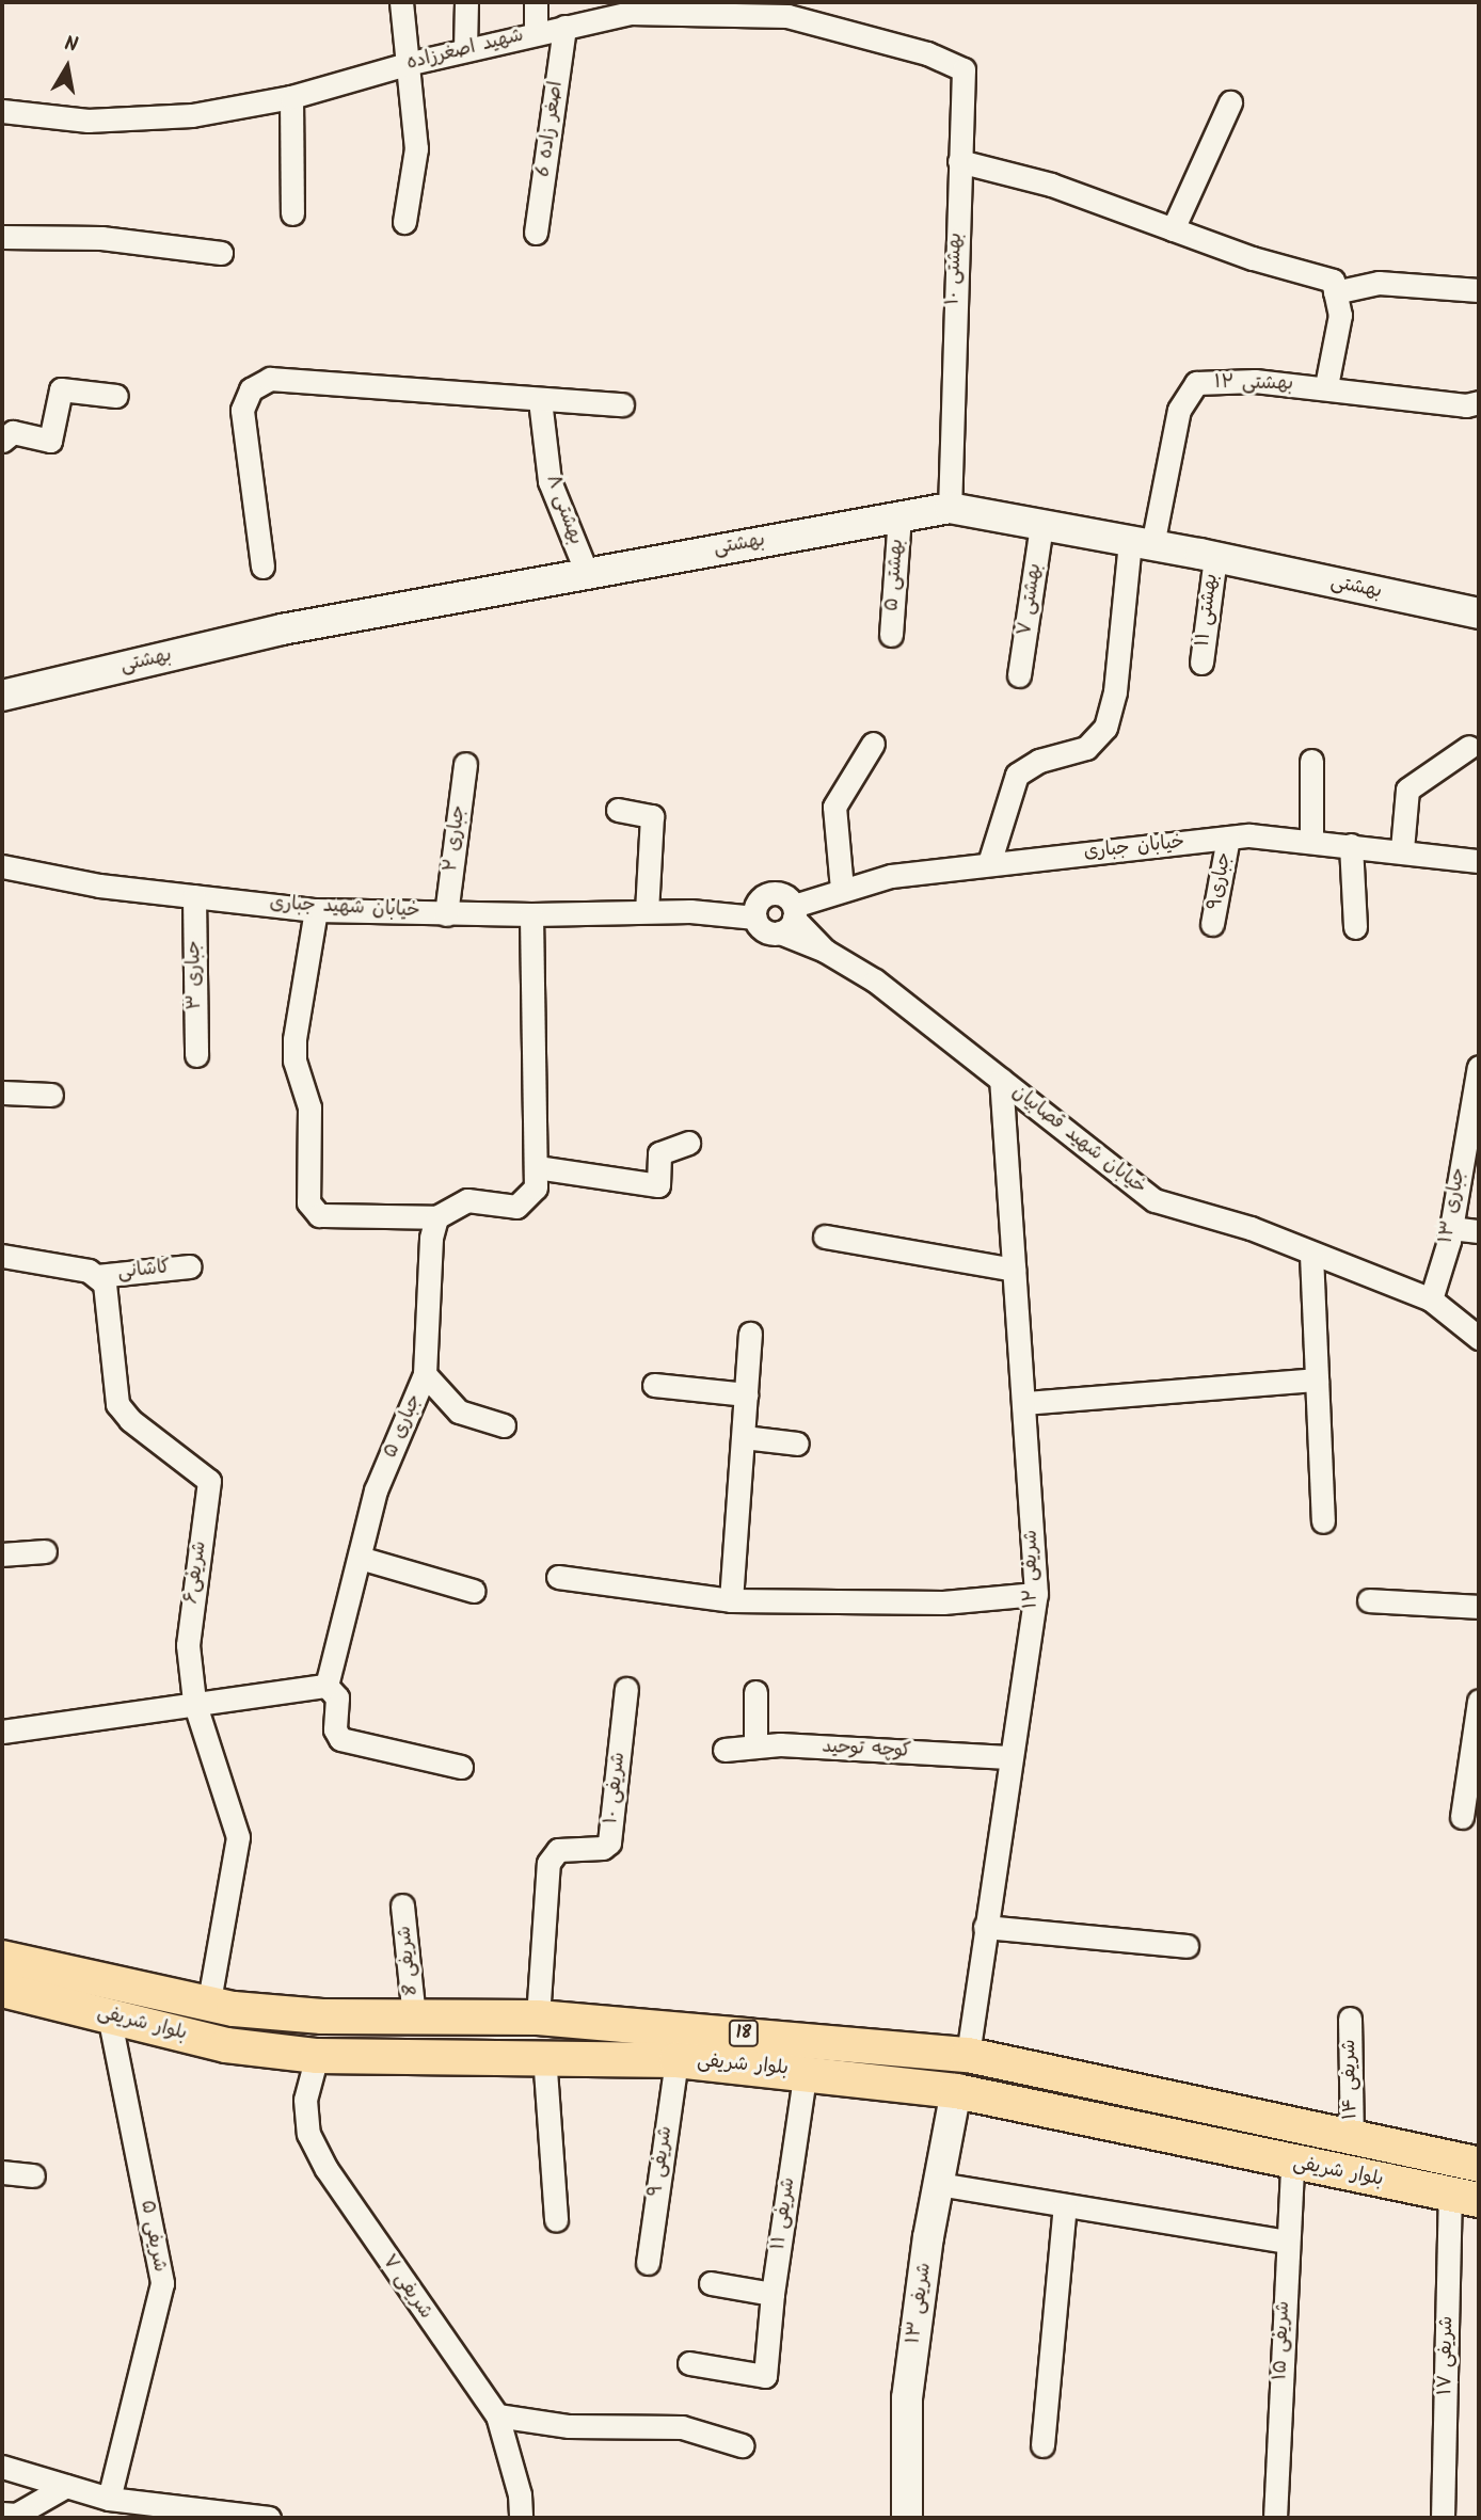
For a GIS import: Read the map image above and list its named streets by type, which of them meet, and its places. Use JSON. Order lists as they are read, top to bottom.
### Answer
{
  "streets": {
    "main road": [
      "بهشتی",
      "بلوار شریفی",
      "18",
      "شریفی ۱۳"
    ],
    "street": [
      "شهید اصغرزاده",
      "اصغر زاده 6",
      "بهشتی ۱۰",
      "بهشتی ۱۲",
      "بهشتی ۸",
      "بهشتی ۵",
      "بهشتی ۷",
      "بهشتی ۱۱",
      "جباری ۲",
      "خیابان جباری",
      "جباری۹",
      "خیابان شهید جباری",
      "جباری ۳",
      "خیابان شهید قصابیان",
      "جباری ۱۳",
      "کاشانی",
      "جباری ۵",
      "شریفی ۱۲",
      "شریفی۶",
      "کوچه توحید",
      "شریفی ۱۰",
      "شریفی 8",
      "شریفی ۱۴",
      "شریفی ۹",
      "شریفی ۱۱",
      "شریفی ۵",
      "شریفی ۷",
      "شریفی ۱۵",
      "شریفی ۱۷"
    ]
  },
  "crossings": [
    ["شهید اصغرزاده", "اصغر زاده 6"],
    ["شهید اصغرزاده", "بهشتی ۱۰"],
    ["بهشتی ۱۰", "بهشتی"],
    ["بهشتی ۱۲", "بهشتی"],
    ["بهشتی ۸", "بهشتی"],
    ["بهشتی", "بهشتی ۵"],
    ["بهشتی", "بهشتی ۷"],
    ["بهشتی", "بهشتی ۱۱"],
    ["جباری ۲", "خیابان شهید جباری"],
    ["خیابان جباری", "جباری۹"],
    ["خیابان جباری", "خیابان شهید قصابیان"],
    ["خیابان شهید جباری", "جباری ۳"],
    ["خیابان شهید قصابیان", "جباری ۱۳"],
    ["خیابان شهید قصابیان", "شریفی ۱۲"],
    ["کاشانی", "شریفی۶"],
    ["شریفی ۱۲", "کوچه توحید"],
    ["شریفی ۱۲", "بلوار شریفی"],
    ["شریفی۶", "بلوار شریفی"],
    ["شریفی ۱۰", "بلوار شریفی"],
    ["شریفی 8", "بلوار شریفی"],
    ["بلوار شریفی", "شریفی ۱۴"],
    ["بلوار شریفی", "شریفی ۹"],
    ["بلوار شریفی", "شریفی ۱۱"],
    ["بلوار شریفی", "شریفی ۵"],
    ["بلوار شریفی", "شریفی ۷"],
    ["بلوار شریفی", "شریفی ۱۳"],
    ["بلوار شریفی", "شریفی ۱۵"],
    ["بلوار شریفی", "شریفی ۱۷"]
  ],
  "north": "top"
}
